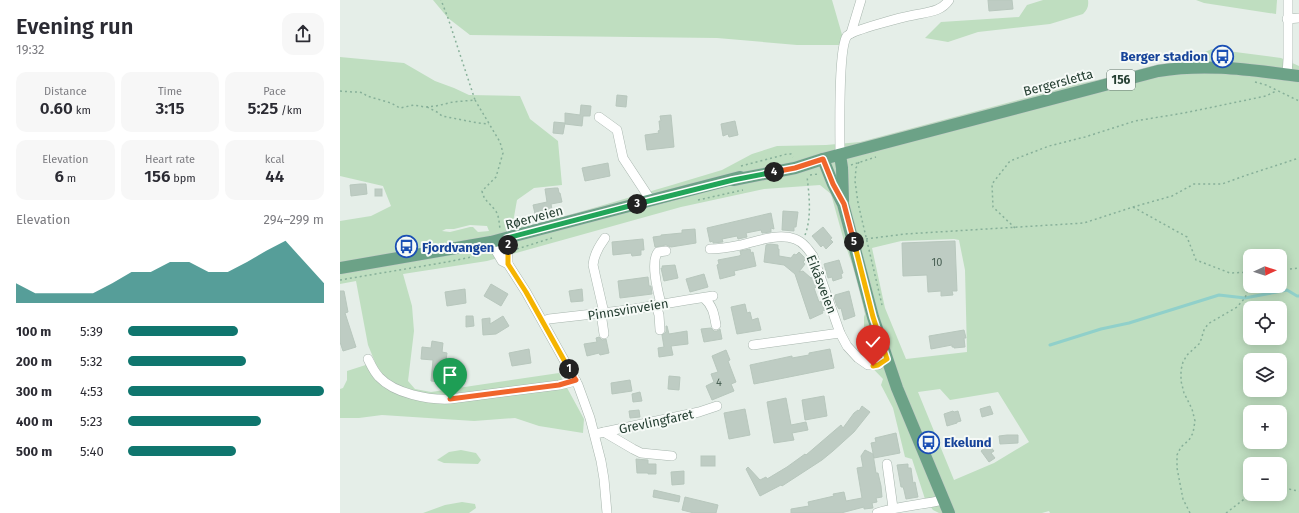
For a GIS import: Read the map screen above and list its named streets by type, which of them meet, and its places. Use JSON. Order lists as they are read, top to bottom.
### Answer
{
  "streets": {
    "main road": ["156", "Bergersletta", "Røerveien"],
    "street": ["Eikåsveien", "Pinnsvinveien", "Grevlingfaret"]
  },
  "crossings": [
    ["Bergersletta", "Røerveien"]
  ],
  "places": {
    "bus stop": ["Berger stadion", "Fjordvangen", "Ekelund"]
  },
  "house_numbers": ["10", "4"],
  "north": "right",
  "page": {
    "heading": ["Evening run", "19:32"],
    "stats": [
      ["Distance", "0.60 km"],
      ["Time", "3:15"],
      ["Pace", "5:25 /km"],
      ["Elevation", "6 m"],
      ["Heart rate", "156 bpm"],
      ["kcal", "44"]
    ],
    "pins": [
      "4",
      "3",
      "5",
      "2",
      "1"
    ],
    "chart": ["Elevation", "294–299 m"],
    "map_buttons": ["+", "−"],
    "list": [
      {
        "name": "100 m",
        "note": "5:39"
      },
      {
        "name": "200 m",
        "note": "5:32"
      },
      {
        "name": "300 m",
        "note": "4:53"
      },
      {
        "name": "400 m",
        "note": "5:23"
      },
      {
        "name": "500 m",
        "note": "5:40"
      }
    ]
  }
}
